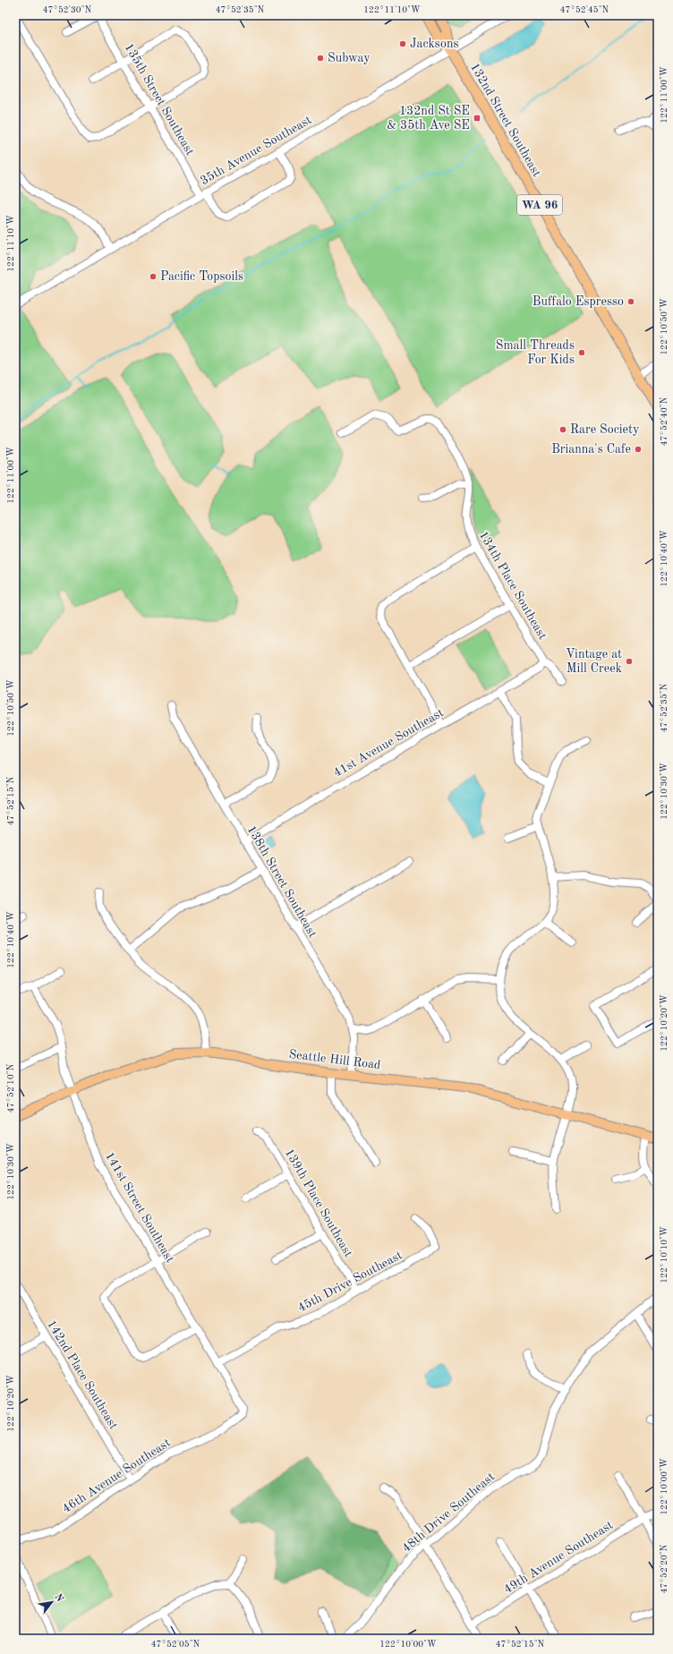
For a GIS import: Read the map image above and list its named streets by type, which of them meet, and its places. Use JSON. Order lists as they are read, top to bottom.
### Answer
{
  "streets": {
    "main road": ["132nd Street Southeast", "WA 96", "Seattle Hill Road"],
    "street": [
      "135th Street Southeast",
      "35th Avenue Southeast",
      "134th Place Southeast",
      "41st Avenue Southeast",
      "138th Street Southeast",
      "139th Place Southeast",
      "141st Street Southeast",
      "45th Drive Southeast",
      "142nd Place Southeast",
      "46th Avenue Southeast",
      "48th Drive Southeast",
      "49th Avenue Southeast"
    ]
  },
  "crossings": [
    ["135th Street Southeast", "35th Avenue Southeast"],
    ["132nd Street Southeast", "35th Avenue Southeast"],
    ["134th Place Southeast", "41st Avenue Southeast"],
    ["41st Avenue Southeast", "138th Street Southeast"],
    ["138th Street Southeast", "Seattle Hill Road"],
    ["Seattle Hill Road", "141st Street Southeast"],
    ["139th Place Southeast", "45th Drive Southeast"],
    ["141st Street Southeast", "45th Drive Southeast"],
    ["141st Street Southeast", "46th Avenue Southeast"],
    ["142nd Place Southeast", "46th Avenue Southeast"]
  ],
  "places": {
    "other": [
      "Jacksons",
      "Subway",
      "Pacific Topsoils",
      "Buffalo Espresso",
      "Small Threads For Kids",
      "Rare Society",
      "Brianna's Cafe",
      "Vintage at Mill Creek"
    ],
    "transit": ["132nd St SE & 35th Ave SE"]
  },
  "north": "top right",
  "coordinates": [
    "47°52'30\"N",
    "47°52'35\"N",
    "122°11'10\"W",
    "47°52'45\"N",
    "122°11'00\"W",
    "122°10'50\"W",
    "47°52'40\"N",
    "122°10'40\"W",
    "122°10'30\"W",
    "47°52'15\"N",
    "122°10'20\"W",
    "47°52'10\"N",
    "122°10'10\"W",
    "122°10'00\"W",
    "47°52'20\"N",
    "47°52'05\"N"
  ]
}
